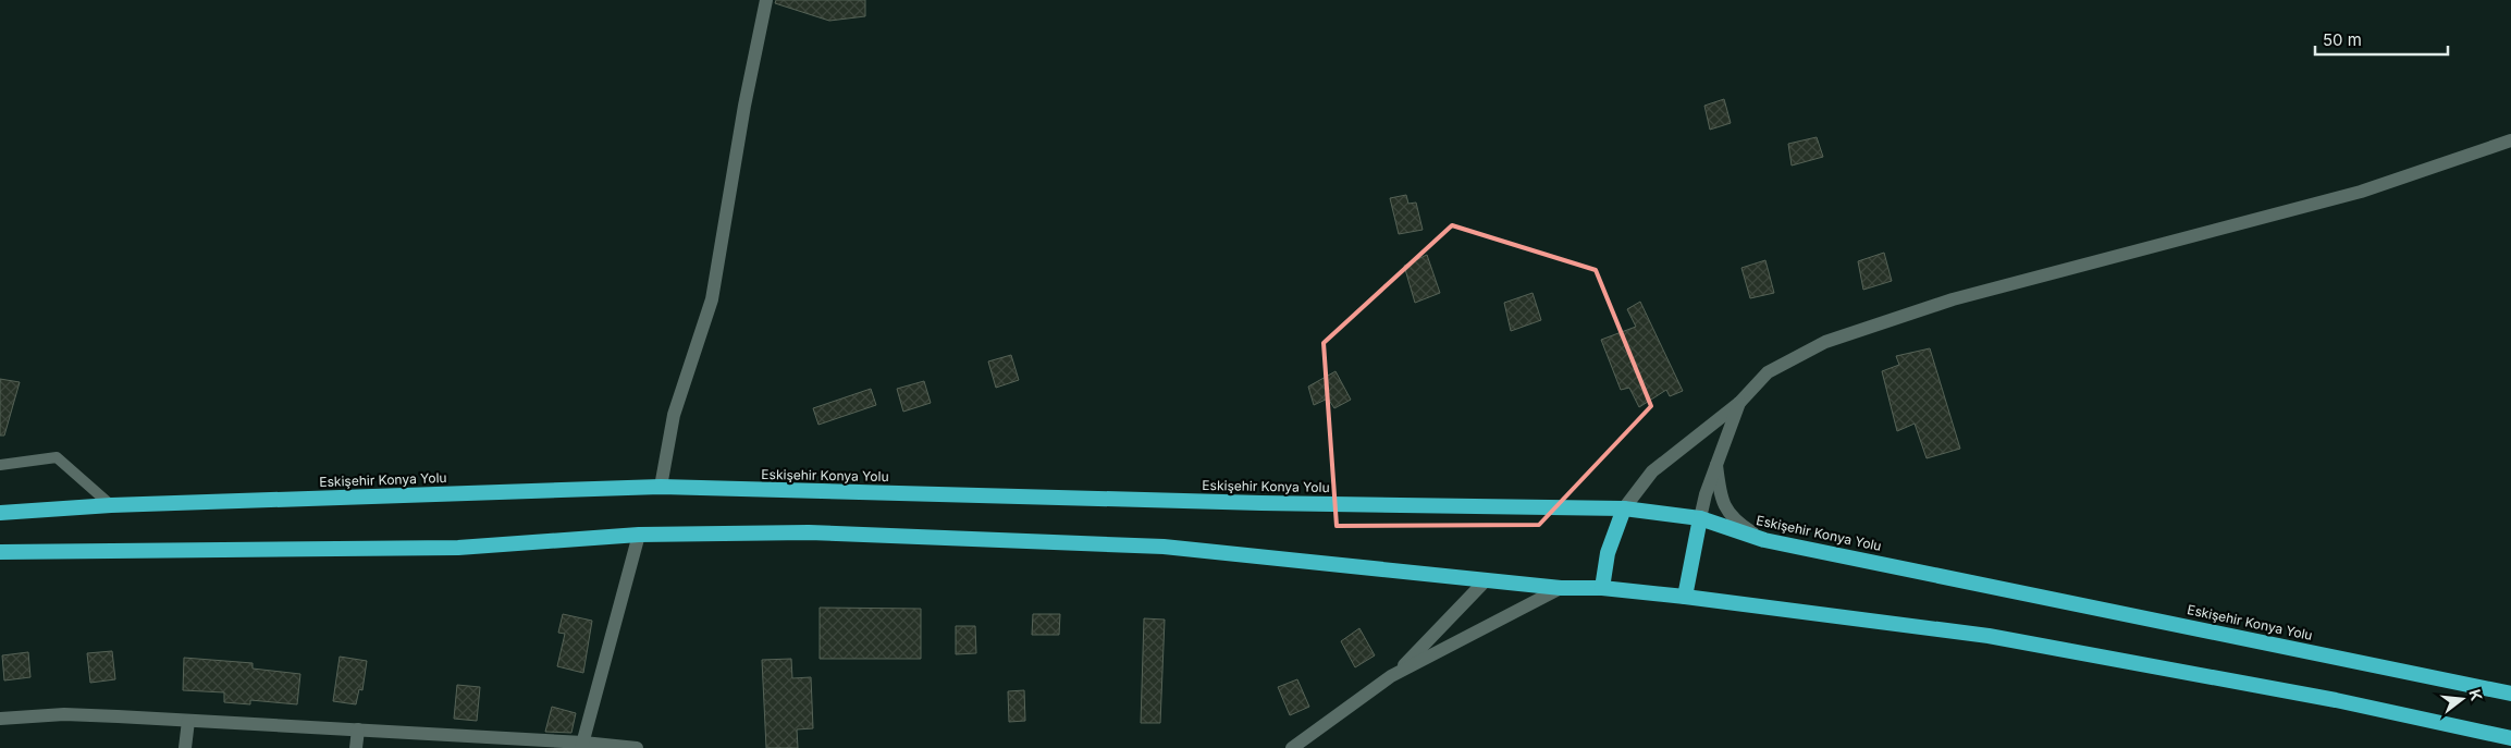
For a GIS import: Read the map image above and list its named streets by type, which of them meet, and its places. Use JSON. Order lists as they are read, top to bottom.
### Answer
{
  "streets": {
    "highway": ["Eskişehir Konya Yolu"]
  },
  "scale_bar": "50 m",
  "north": "right"
}
